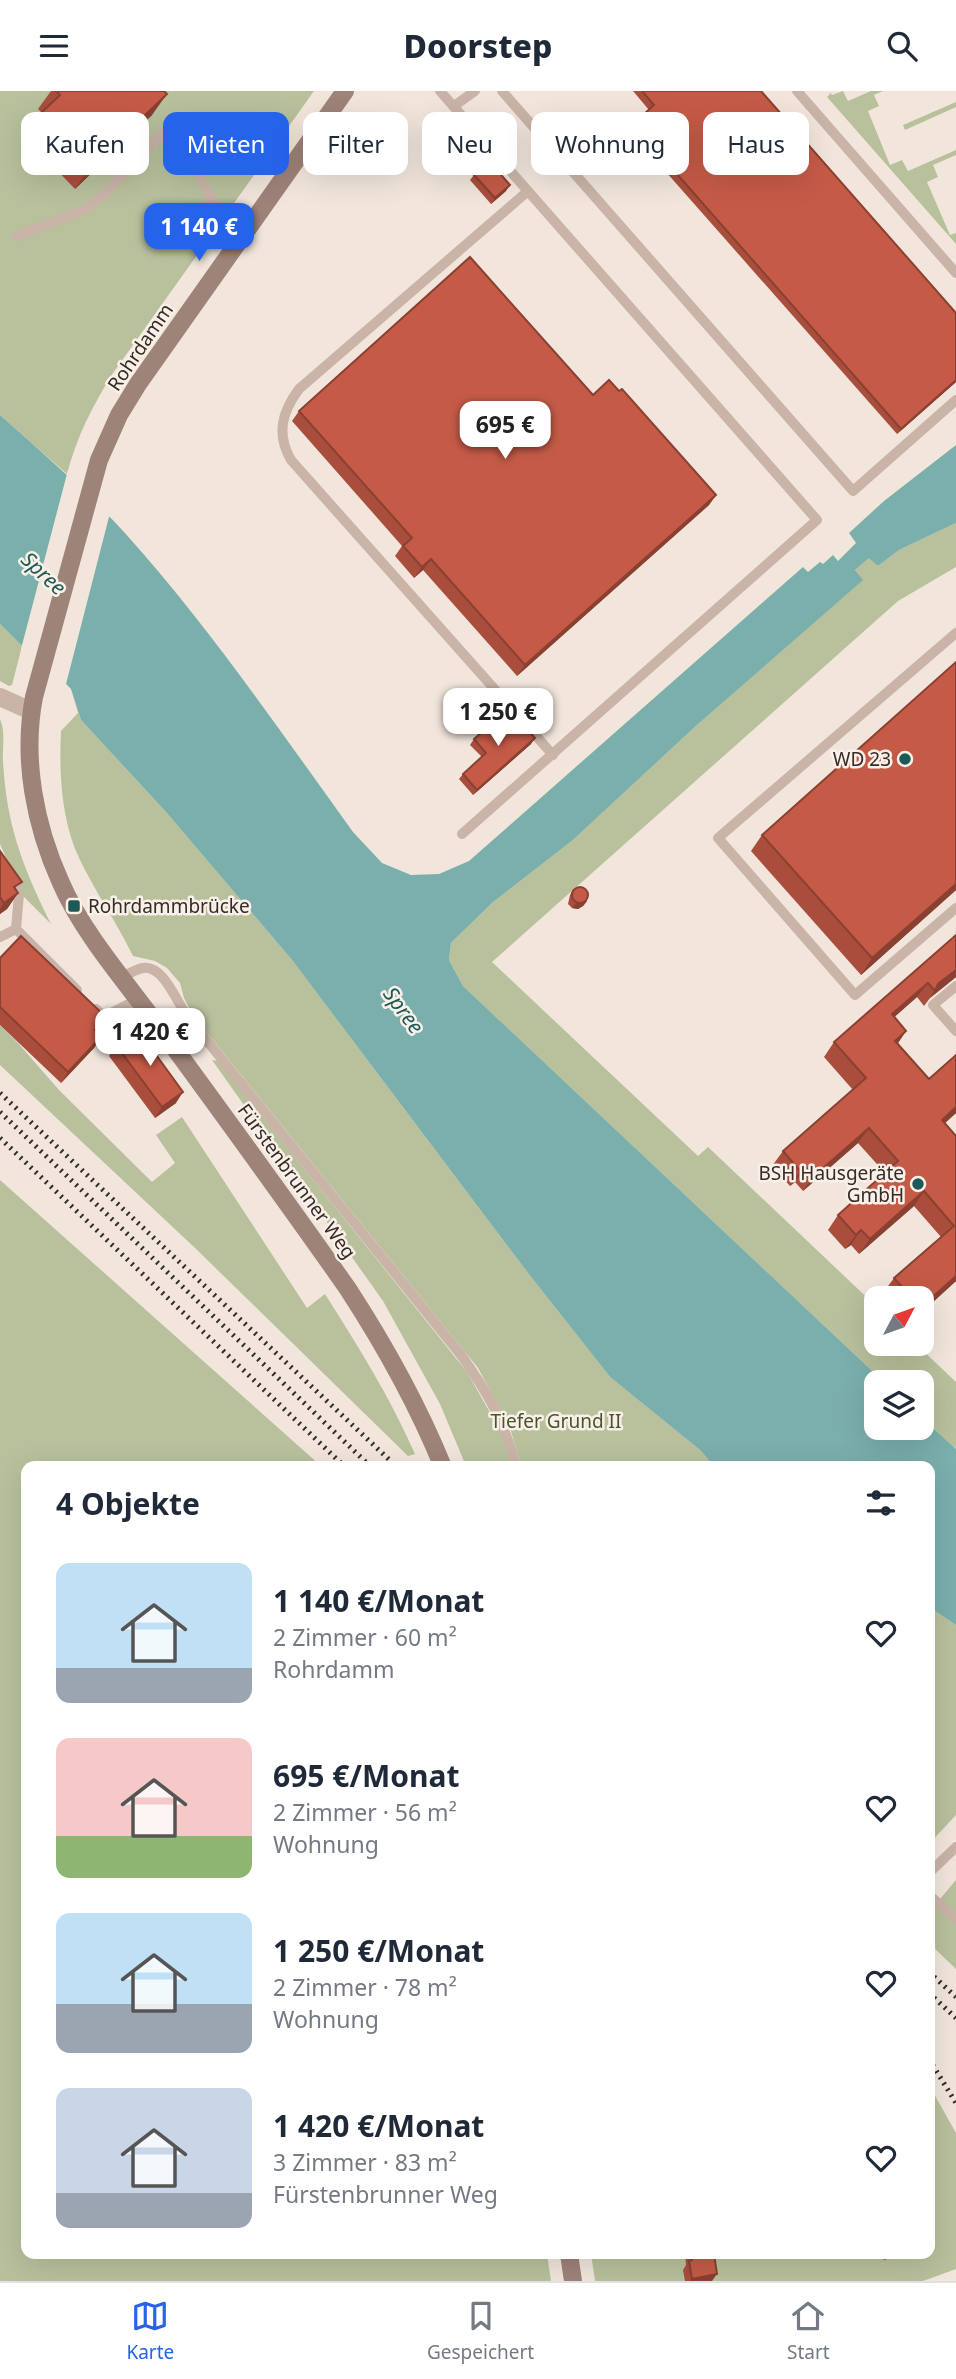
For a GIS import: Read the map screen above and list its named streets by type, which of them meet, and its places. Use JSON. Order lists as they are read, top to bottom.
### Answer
{
  "streets": {
    "main road": ["Rohrdamm", "Fürstenbrunner Weg"]
  },
  "crossings": [
    ["Rohrdamm", "Fürstenbrunner Weg"]
  ],
  "water": ["Spree"],
  "parks": ["Tiefer Grund II"],
  "places": {
    "other": ["WD 23", "BSH Hausgeräte GmbH"],
    "transit": ["Rohrdammbrücke"]
  },
  "north": "top right",
  "page": {
    "header": "Doorstep",
    "chip": [
      "Kaufen",
      "Mieten",
      "Filter",
      "Neu",
      "Wohnung",
      "Haus"
    ],
    "price": [
      "1 140 €",
      "695 €",
      "1 250 €",
      "1 420 €"
    ],
    "heading": "4 Objekte",
    "list": [
      {
        "name": "1 140 €/Monat",
        "note": "2 Zimmer · 60 m² · Rohrdamm"
      },
      {
        "name": "695 €/Monat",
        "note": "2 Zimmer · 56 m² · Wohnung"
      },
      {
        "name": "1 250 €/Monat",
        "note": "2 Zimmer · 78 m² · Wohnung"
      },
      {
        "name": "1 420 €/Monat",
        "note": "3 Zimmer · 83 m² · Fürstenbrunner Weg"
      }
    ],
    "tabs": ["Karte", "Gespeichert", "Start"]
  }
}
